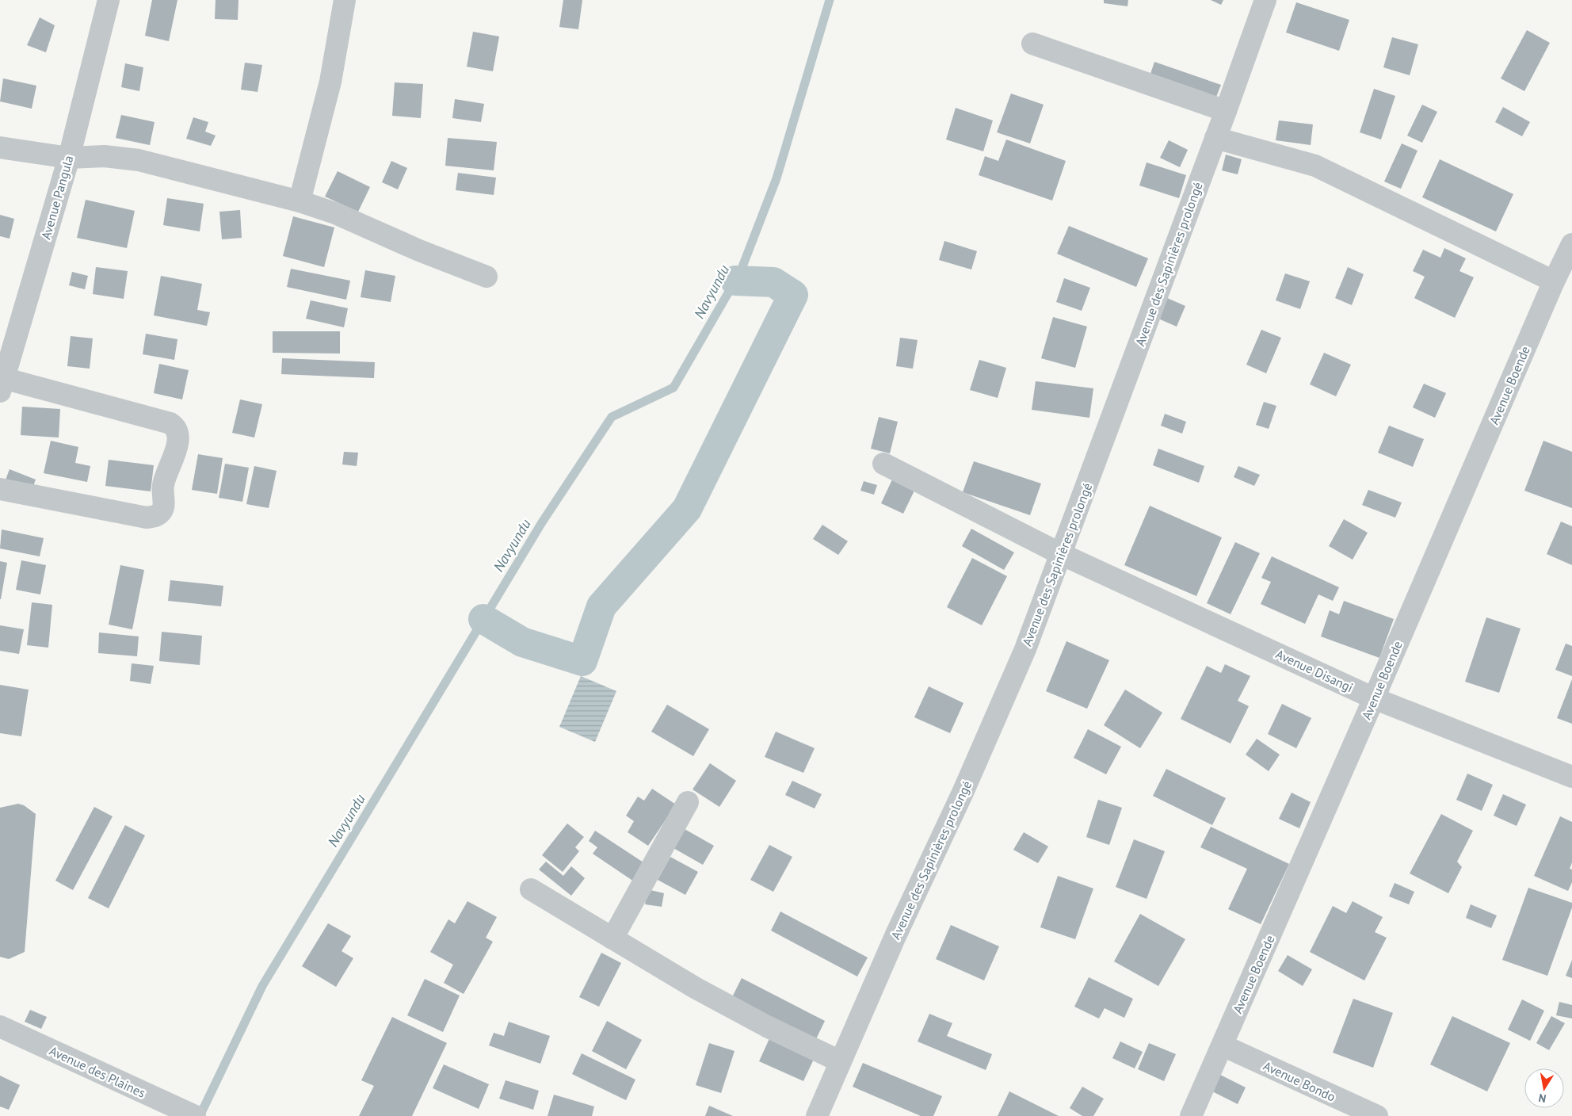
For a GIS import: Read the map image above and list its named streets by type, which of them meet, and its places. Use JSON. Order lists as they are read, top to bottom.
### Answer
{
  "streets": {
    "street": [
      "Avenue Pangula",
      "Avenue des Sapinières prolongé",
      "Avenue Boende",
      "Avenue Disangi",
      "Avenue des Plaines",
      "Avenue Bondo"
    ]
  },
  "crossings": [
    ["Avenue des Sapinières prolongé", "Avenue Disangi"],
    ["Avenue Boende", "Avenue Disangi"],
    ["Avenue Boende", "Avenue Bondo"]
  ],
  "water": ["Navyundu"],
  "north": "bottom"
}
